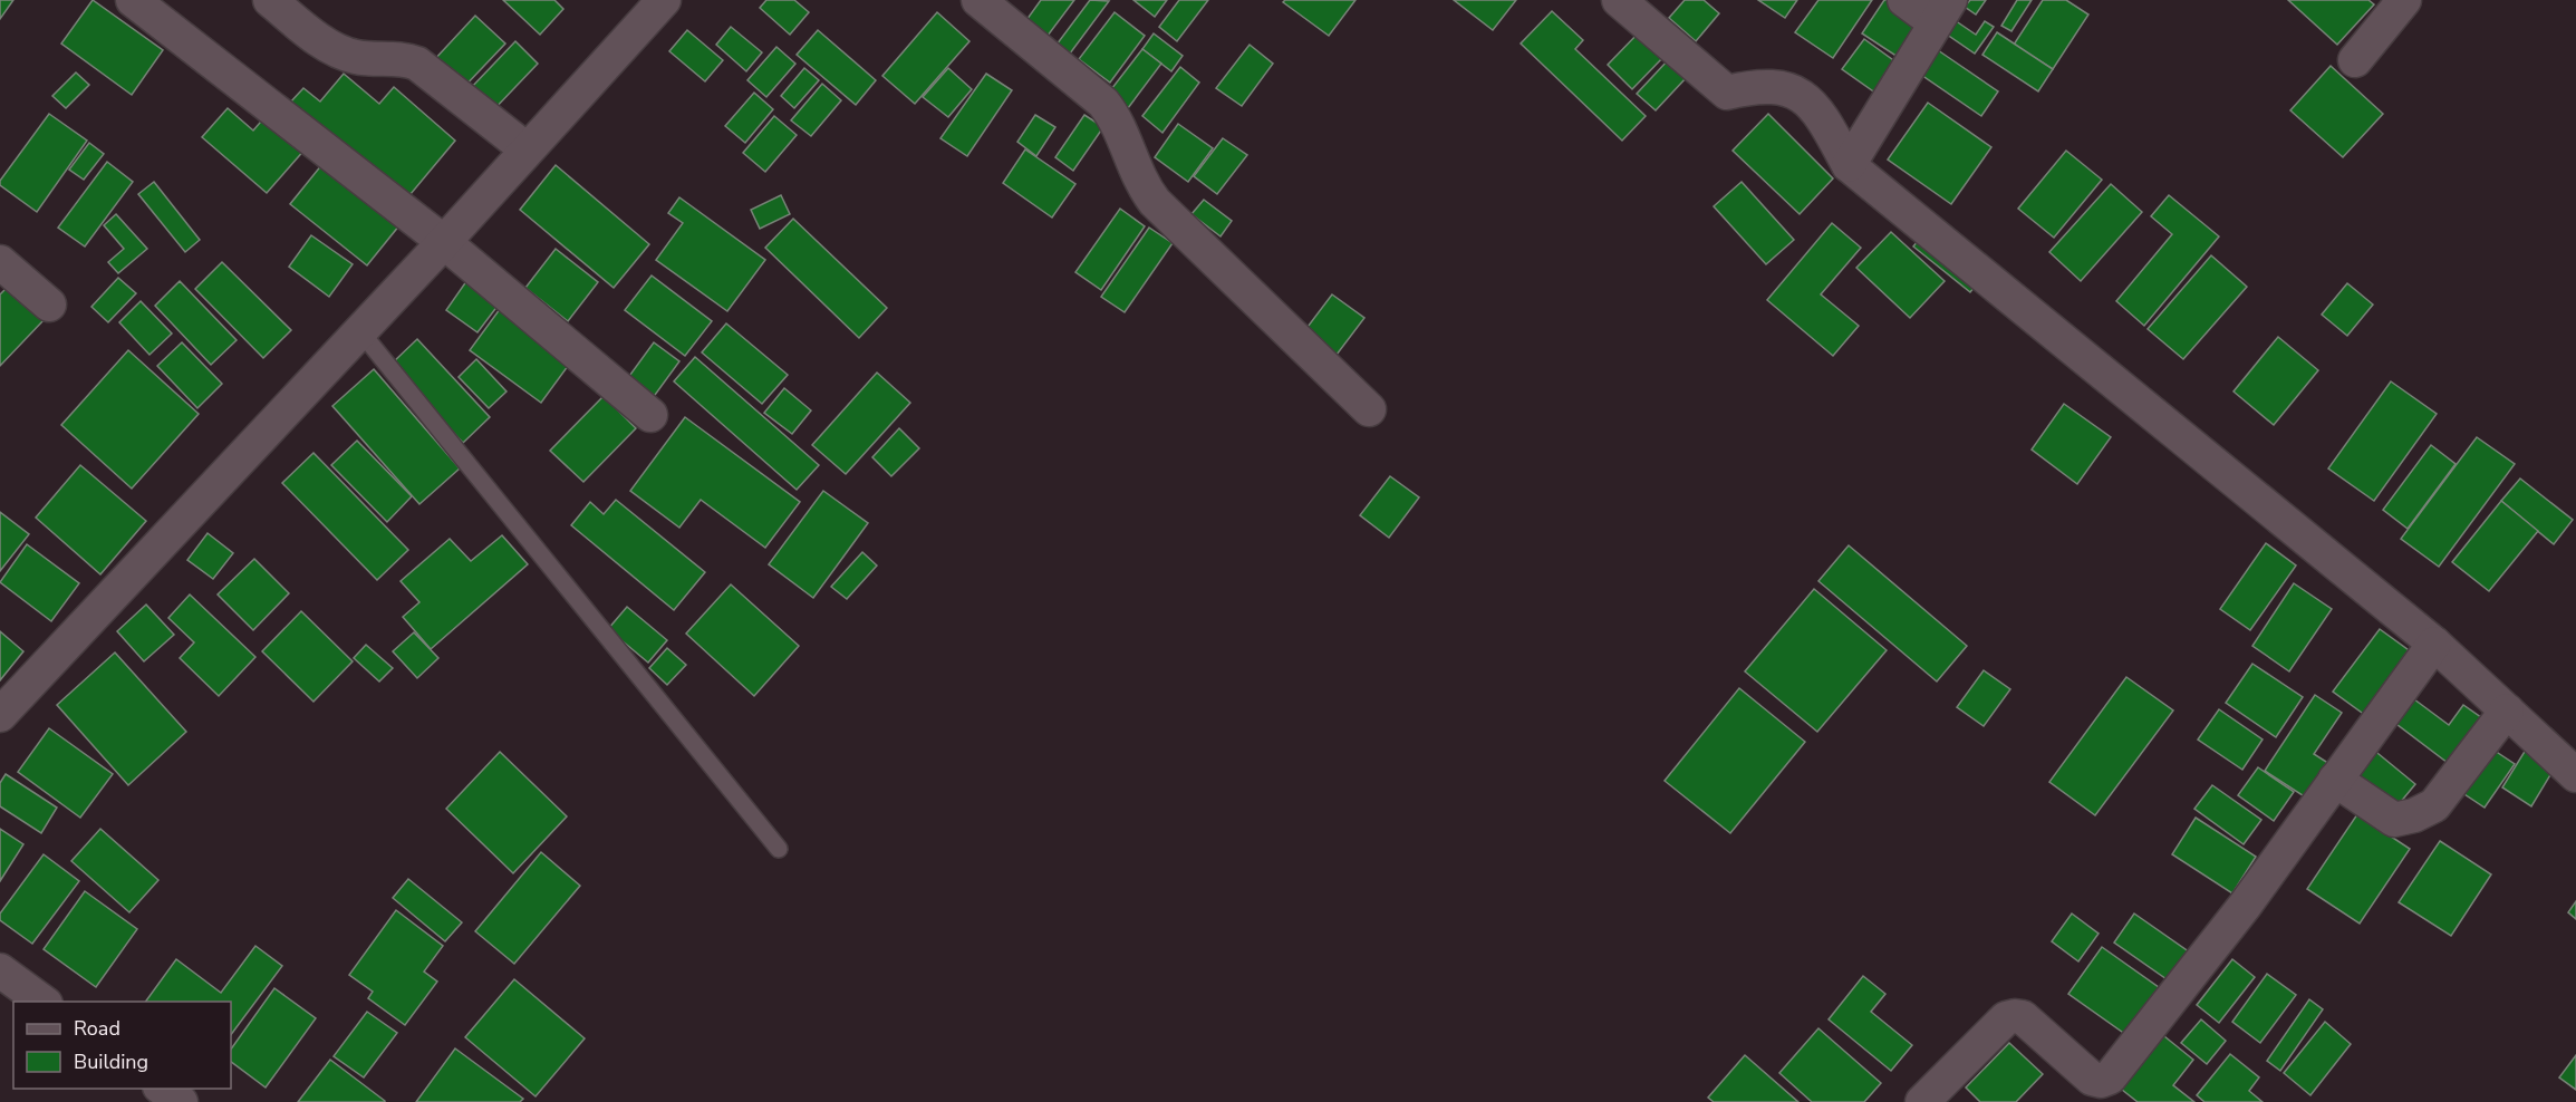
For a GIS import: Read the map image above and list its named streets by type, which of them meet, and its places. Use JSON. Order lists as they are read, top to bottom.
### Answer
{
  "legend": ["Road", "Building"]
}
